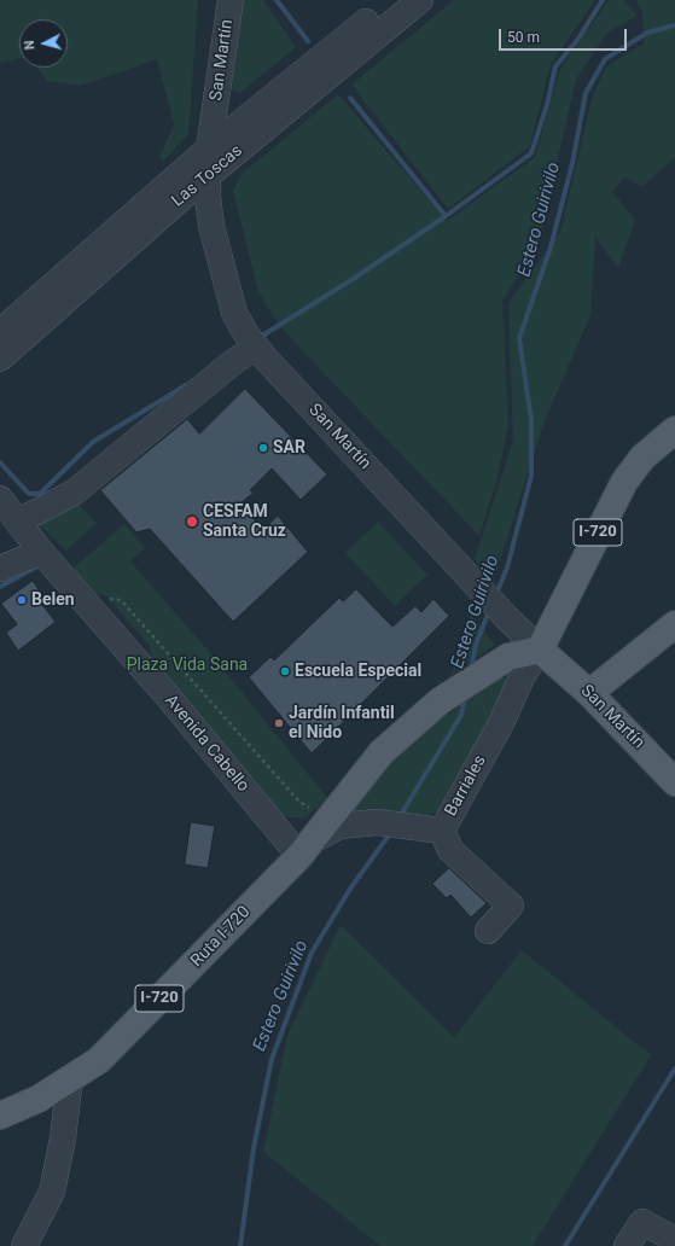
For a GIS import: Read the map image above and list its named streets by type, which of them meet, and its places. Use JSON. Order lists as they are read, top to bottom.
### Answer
{
  "streets": {
    "main road": ["San Martín", "I-720", "Ruta I-720"],
    "street": ["Las Toscas", "Avenida Cabello", "Barriales"]
  },
  "crossings": [
    ["San Martín", "Las Toscas"],
    ["San Martín", "I-720"],
    ["San Martín", "Barriales"],
    ["I-720", "Avenida Cabello"],
    ["I-720", "Barriales"],
    ["I-720", "Ruta I-720"],
    ["Avenida Cabello", "Barriales"],
    ["Avenida Cabello", "Ruta I-720"],
    ["Barriales", "Ruta I-720"]
  ],
  "water": ["Estero Guirivilo"],
  "parks": ["Plaza Vida Sana"],
  "places": [
    "SAR",
    "CESFAM Santa Cruz",
    "Belen",
    "Escuela Especial",
    "Jardín Infantil el Nido"
  ],
  "scale_bar": "50 m",
  "north": "left"
}
